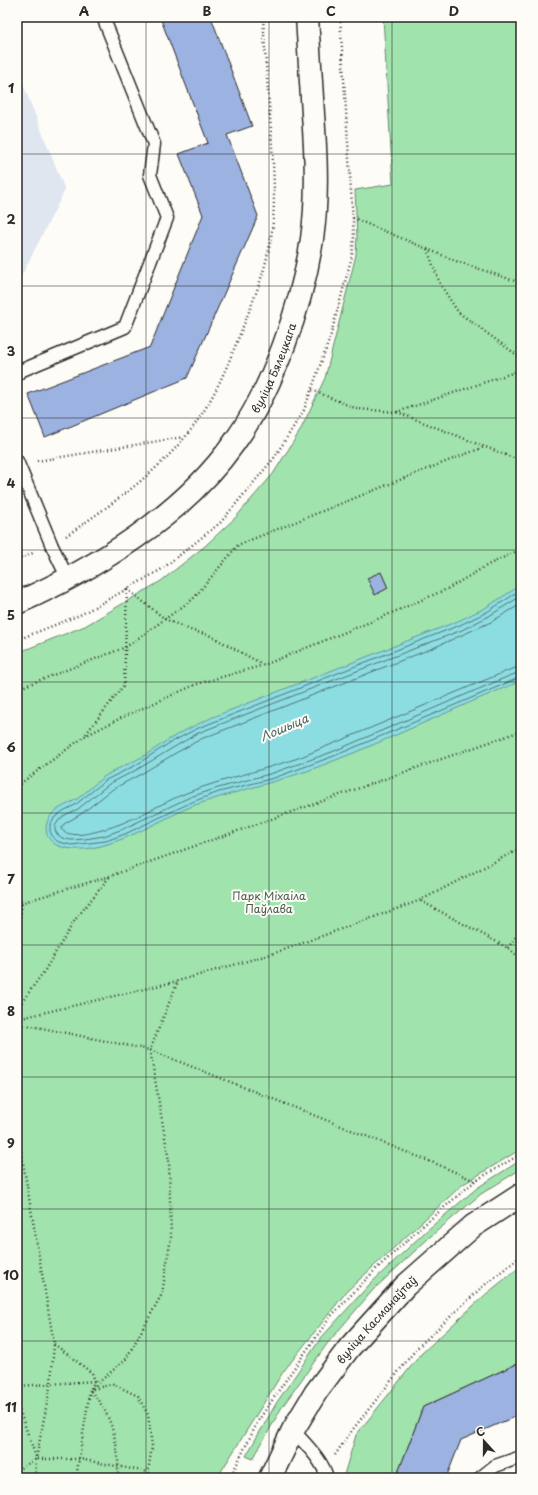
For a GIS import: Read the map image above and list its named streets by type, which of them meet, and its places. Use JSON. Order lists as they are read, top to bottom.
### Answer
{
  "streets": {
    "street": ["вуліца Бялецкага", "вуліца Касманаўтаў"]
  },
  "water": ["Лошыца"],
  "parks": ["Парк Міхаіла Паўлава"],
  "north": "top",
  "grid": {
    "columns": [
      "A",
      "B",
      "C",
      "D"
    ],
    "rows": [
      "1",
      "2",
      "3",
      "4",
      "5",
      "6",
      "7",
      "8",
      "9",
      "10",
      "11"
    ]
  }
}
